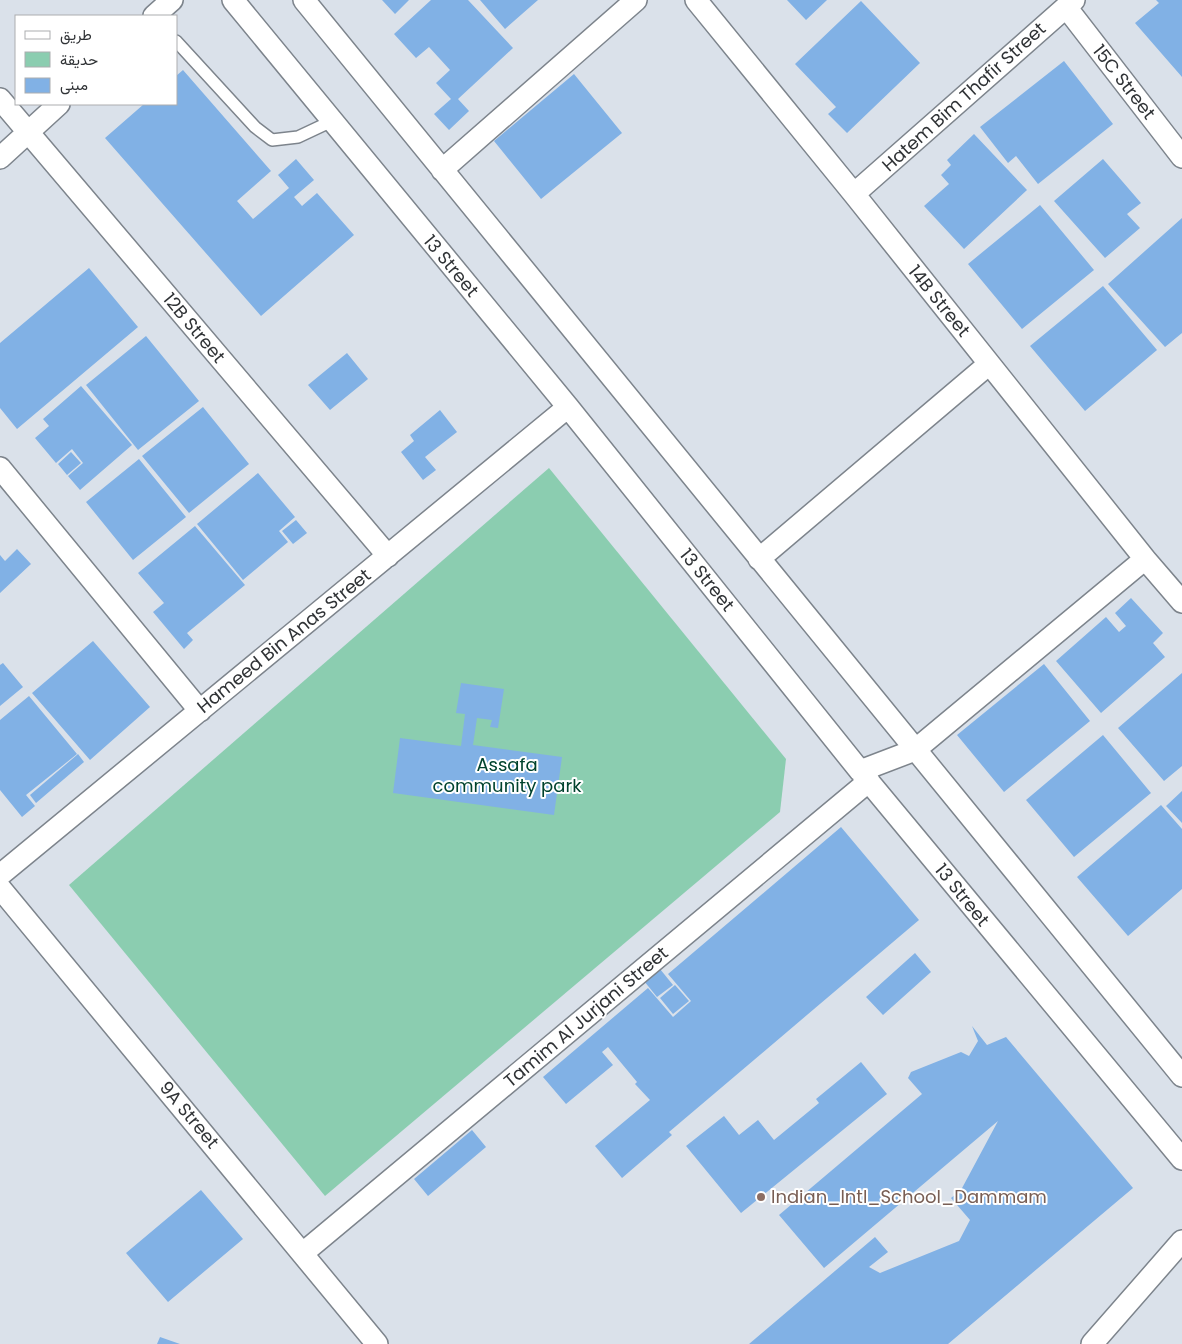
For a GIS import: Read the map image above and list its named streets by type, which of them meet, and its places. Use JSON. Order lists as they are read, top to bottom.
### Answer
{
  "streets": {
    "street": [
      "15C Street",
      "Hatem Bim Thafir Street",
      "13 Street",
      "14B Street",
      "12B Street",
      "Hameed Bin Anas Street",
      "Tamim Al Jurjani Street",
      "9A Street"
    ]
  },
  "crossings": [
    ["15C Street", "Hatem Bim Thafir Street"],
    ["Hatem Bim Thafir Street", "14B Street"],
    ["13 Street", "Hameed Bin Anas Street"],
    ["13 Street", "Tamim Al Jurjani Street"],
    ["14B Street", "Tamim Al Jurjani Street"],
    ["12B Street", "Hameed Bin Anas Street"],
    ["Tamim Al Jurjani Street", "9A Street"]
  ],
  "parks": ["Assafa community park"],
  "places": ["Indian_Intl_School_Dammam"],
  "legend": ["طريق", "حديقة", "مبنى"]
}
